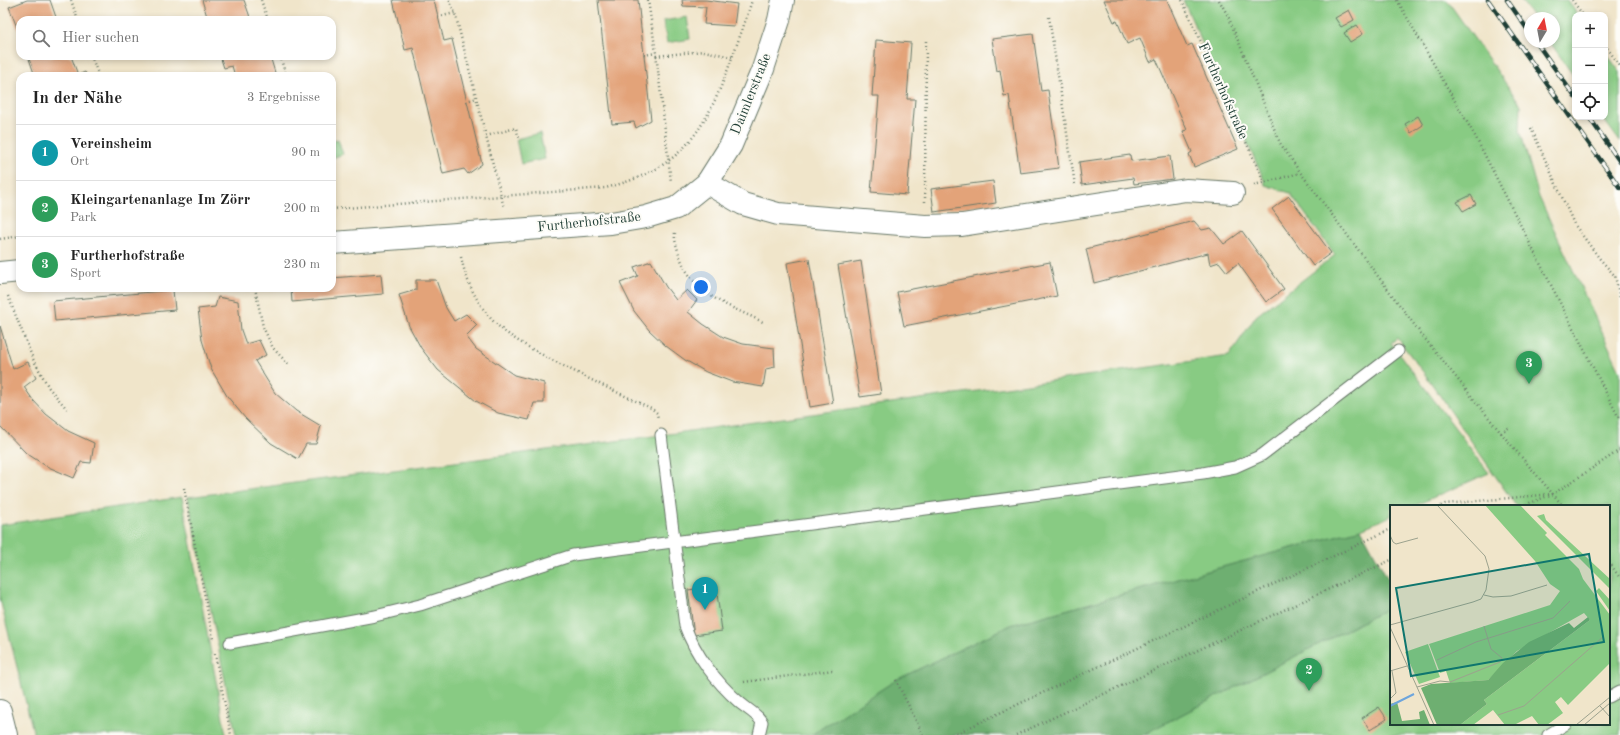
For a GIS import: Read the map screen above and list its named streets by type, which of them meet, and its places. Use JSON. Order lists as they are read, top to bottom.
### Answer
{
  "streets": {
    "street": ["Furtherhofstraße", "Daimlerstraße"]
  },
  "crossings": [
    ["Furtherhofstraße", "Daimlerstraße"]
  ],
  "north": "top",
  "page": {
    "map_buttons": ["+", "−"],
    "search": "Hier suchen",
    "heading": ["In der Nähe", "3 Ergebnisse"],
    "list": [
      {
        "mark": "1",
        "name": "Vereinsheim",
        "note": "Ort",
        "value": "90 m"
      },
      {
        "mark": "2",
        "name": "Kleingartenanlage Im Zörr",
        "note": "Park",
        "value": "200 m"
      },
      {
        "mark": "3",
        "name": "Furtherhofstraße",
        "note": "Sport",
        "value": "230 m"
      }
    ],
    "pins": ["3", "1", "2"]
  }
}
